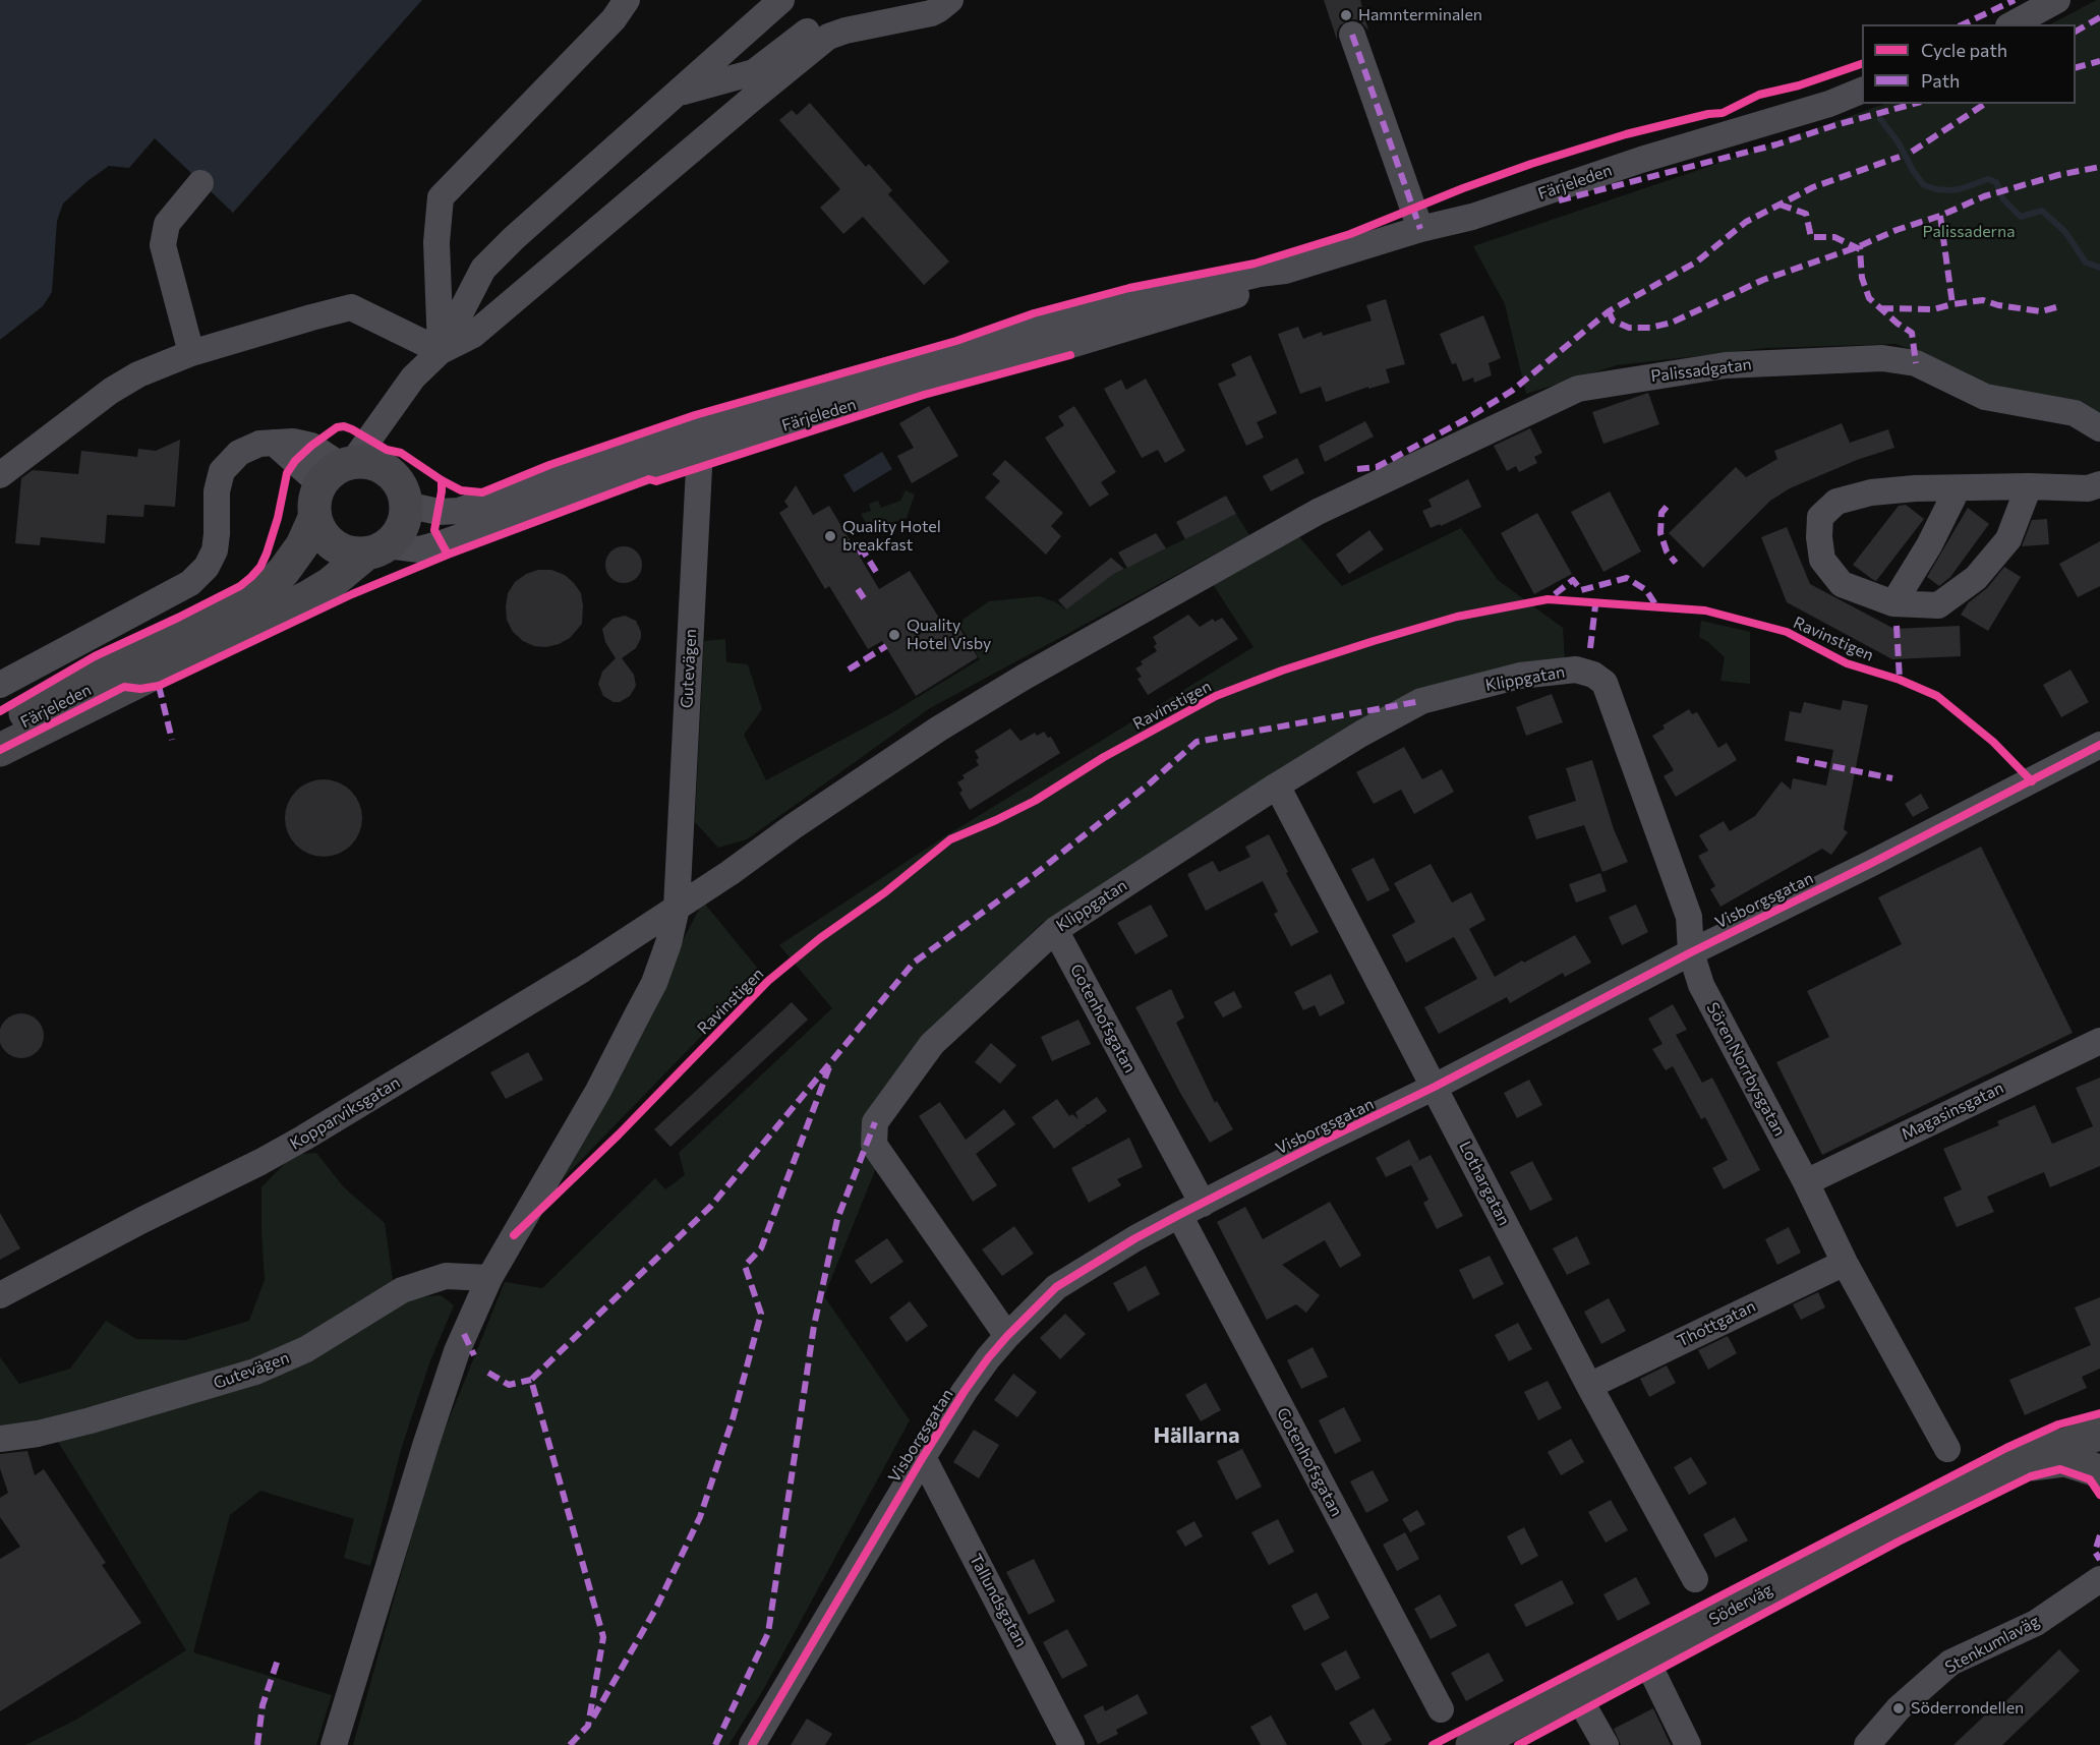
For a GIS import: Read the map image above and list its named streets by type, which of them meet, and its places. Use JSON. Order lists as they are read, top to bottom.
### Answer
{
  "streets": {
    "main road": ["Färjeleden", "Söderväg"],
    "street": [
      "Palissadgatan",
      "Gutevägen",
      "Klippgatan",
      "Visborgsgatan",
      "Gotenhofsgatan",
      "Sören Norrbysgatan",
      "Magasinsgatan",
      "Kopparviksgatan",
      "Lothargatan",
      "Thottgatan",
      "Tallundsgatan",
      "Stenkumlaväg"
    ],
    "cycle path": ["Ravinstigen"]
  },
  "crossings": [
    ["Färjeleden", "Gutevägen"],
    ["Palissadgatan", "Gutevägen"],
    ["Palissadgatan", "Kopparviksgatan"],
    ["Gutevägen", "Kopparviksgatan"],
    ["Klippgatan", "Visborgsgatan"],
    ["Klippgatan", "Gotenhofsgatan"],
    ["Klippgatan", "Sören Norrbysgatan"],
    ["Klippgatan", "Lothargatan"],
    ["Visborgsgatan", "Gotenhofsgatan"],
    ["Visborgsgatan", "Sören Norrbysgatan"],
    ["Visborgsgatan", "Lothargatan"],
    ["Visborgsgatan", "Tallundsgatan"],
    ["Sören Norrbysgatan", "Magasinsgatan"],
    ["Sören Norrbysgatan", "Thottgatan"],
    ["Lothargatan", "Thottgatan"]
  ],
  "districts": ["Hällarna"],
  "parks": ["Palissaderna"],
  "places": [
    "Hamnterminalen",
    "Quality Hotel breakfast",
    "Quality Hotel Visby",
    "Söderrondellen"
  ],
  "legend": ["Cycle path", "Path"]
}
